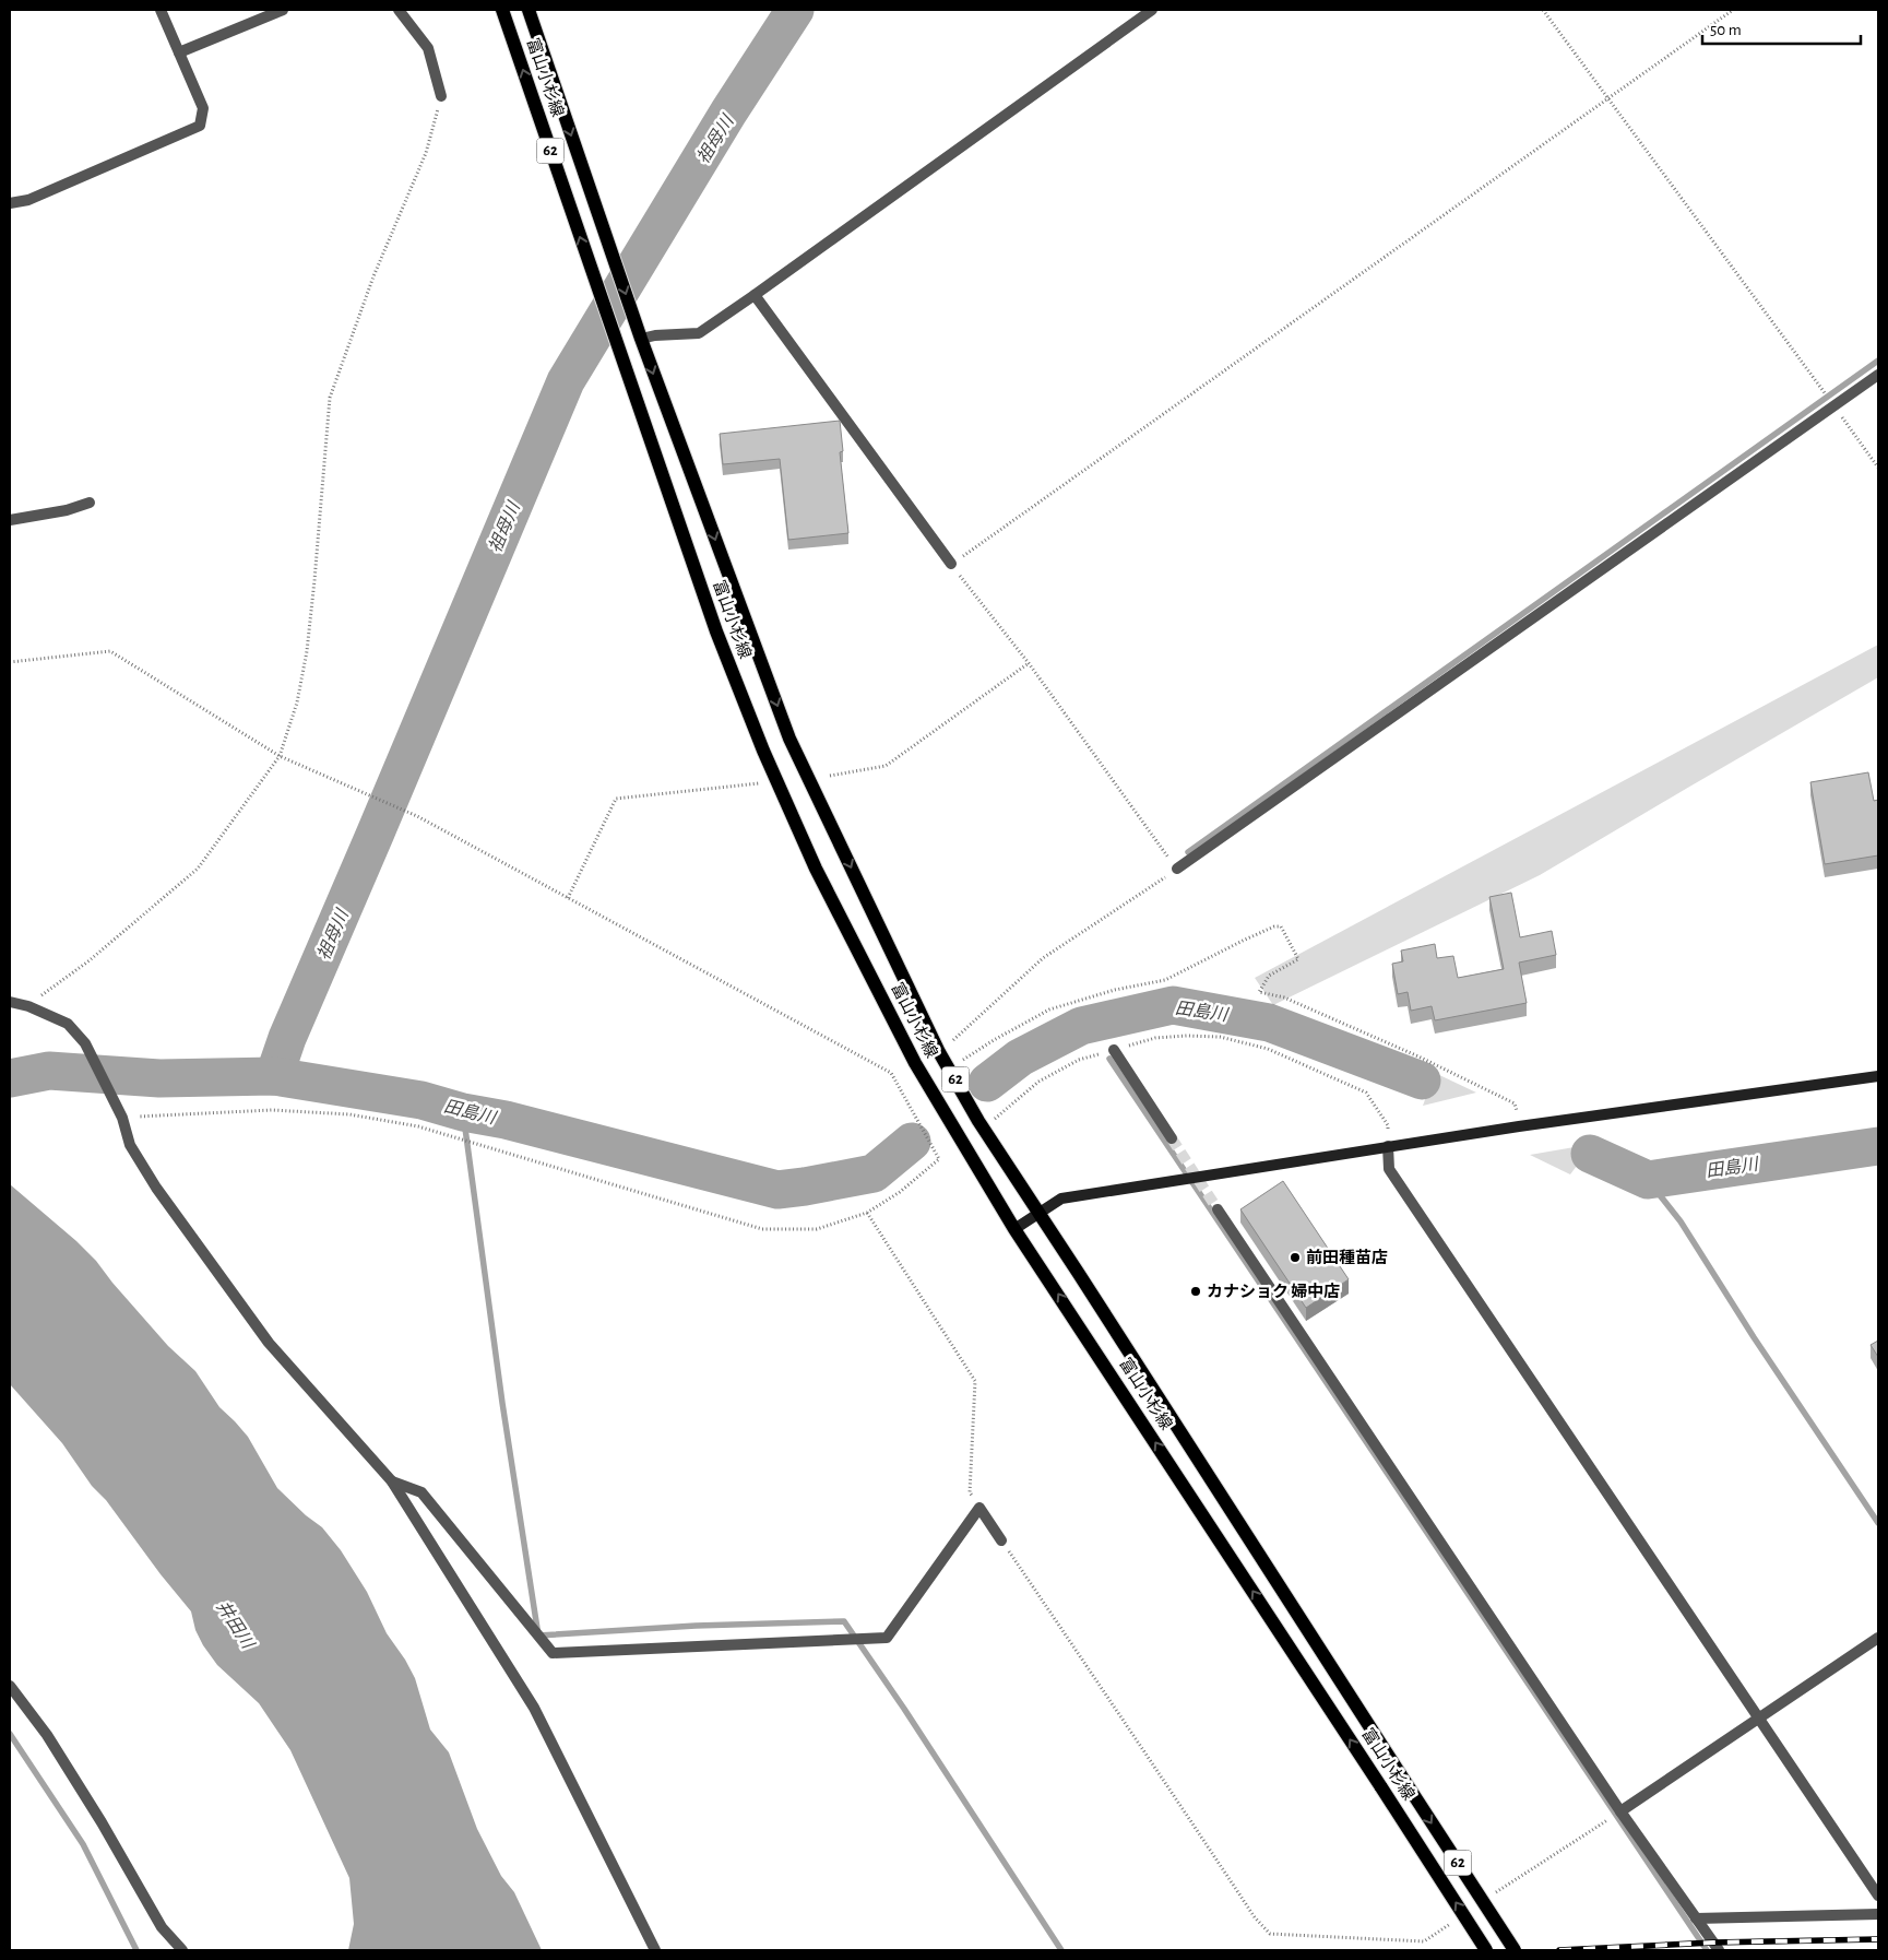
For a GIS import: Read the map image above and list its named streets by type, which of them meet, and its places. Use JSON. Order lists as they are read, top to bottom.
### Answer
{
  "streets": {
    "main road": ["富山小杉線", "62"]
  },
  "water": ["祖母川", "田島川", "井田川"],
  "places": ["前田種苗店", "カナショク 婦中店"],
  "scale_bar": "50 m"
}
